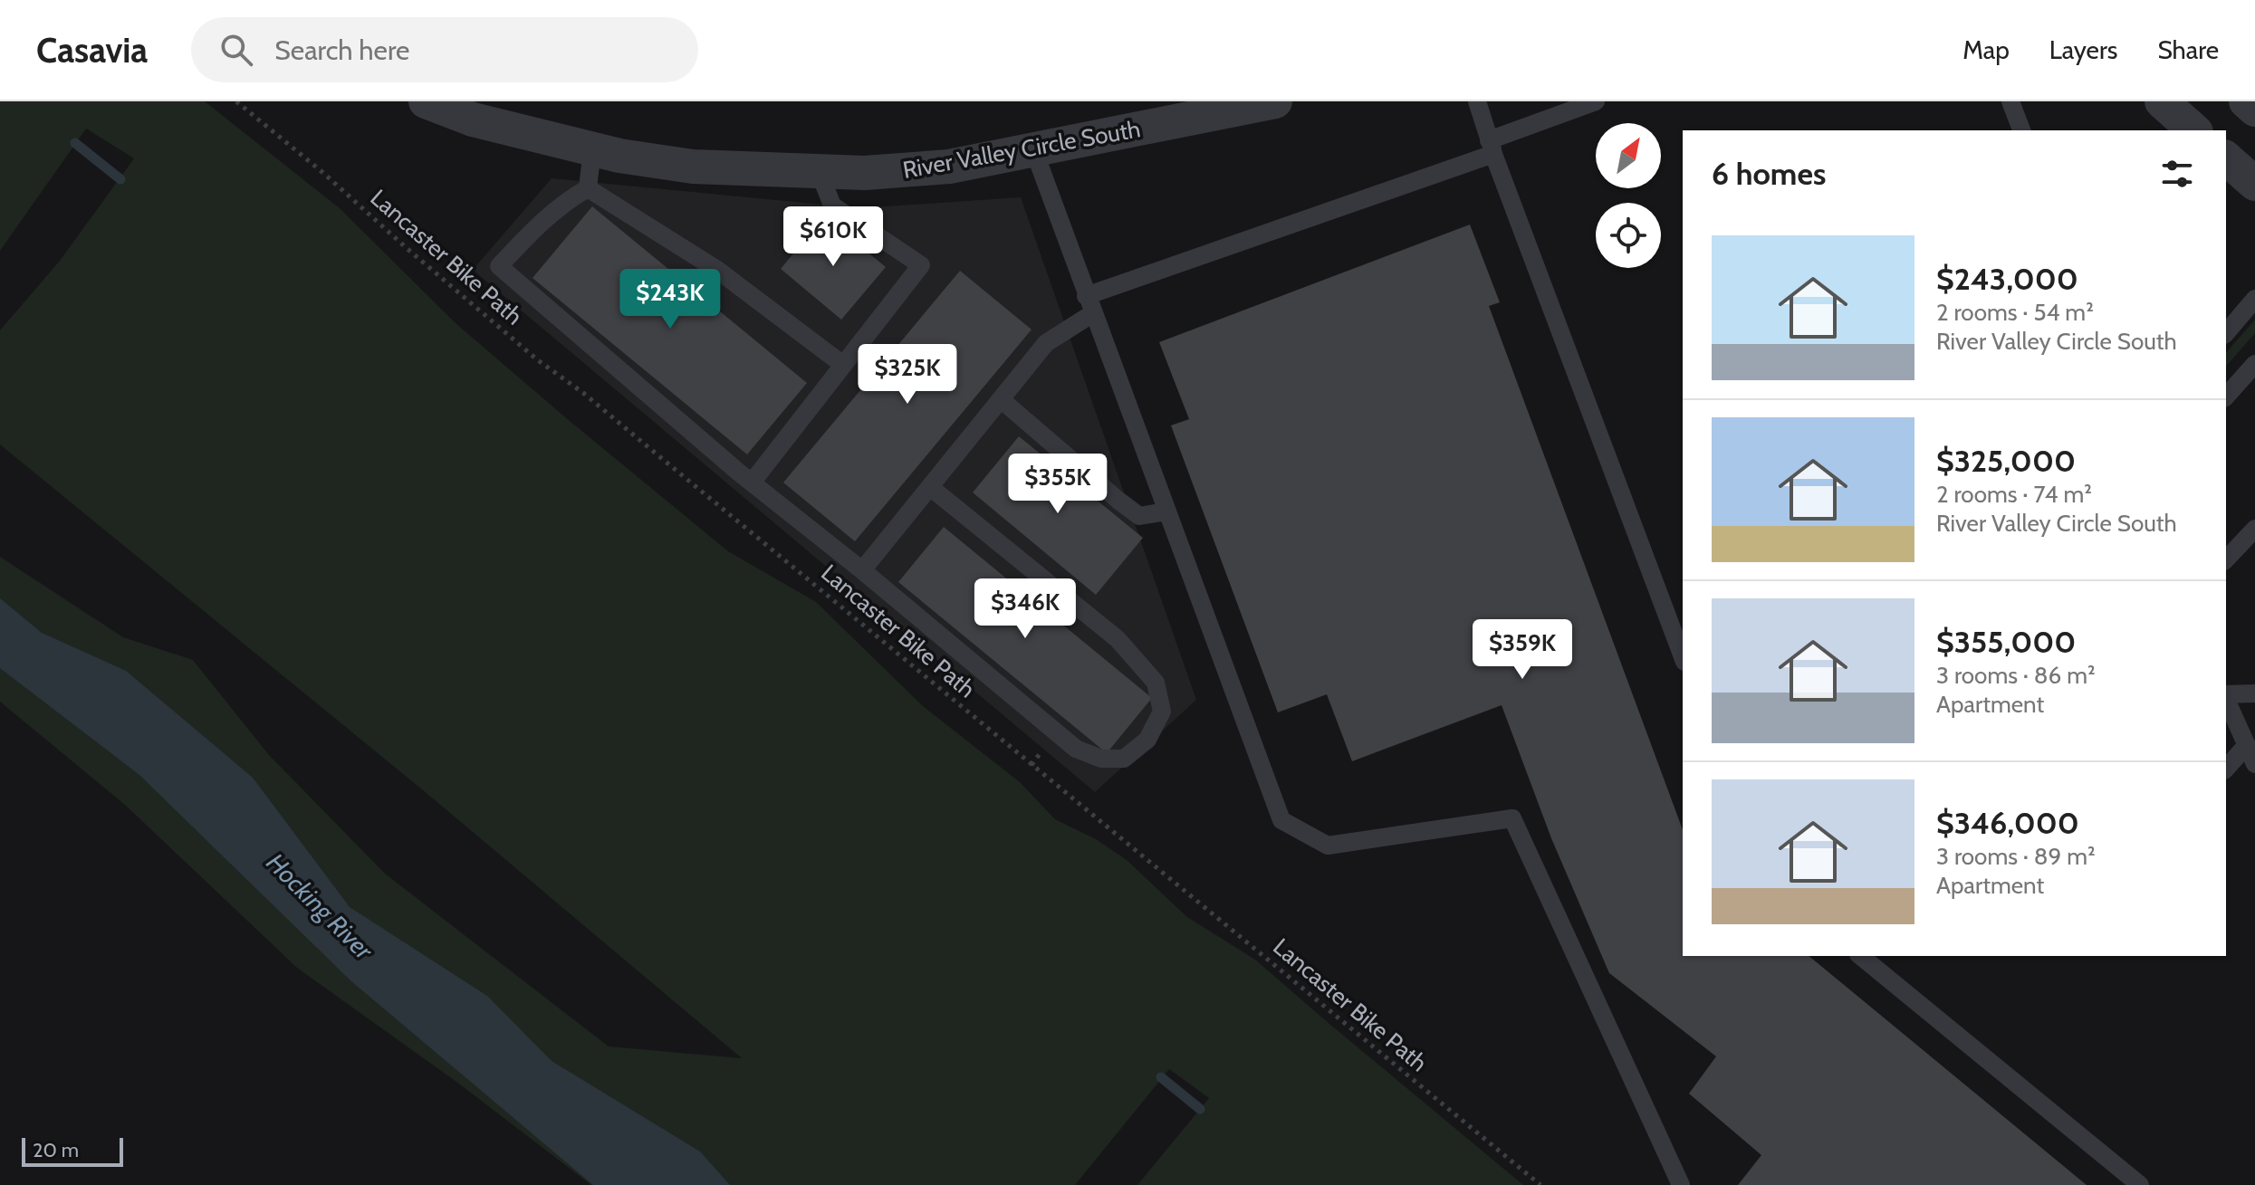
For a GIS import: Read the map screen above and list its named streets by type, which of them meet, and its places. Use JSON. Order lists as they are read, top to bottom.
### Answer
{
  "streets": {
    "street": ["River Valley Circle South"],
    "path": ["Lancaster Bike Path"]
  },
  "water": ["Hocking River"],
  "scale_bar": "20 m",
  "north": "top right",
  "page": {
    "header": "Casavia",
    "search": "Search here",
    "nav": ["Map", "Layers", "Share"],
    "heading": "6 homes",
    "price": [
      "$610K",
      "$243K",
      "$325K",
      "$355K",
      "$346K",
      "$359K"
    ],
    "list": [
      {
        "name": "$243,000",
        "note": "2 rooms · 54 m² · River Valley Circle South"
      },
      {
        "name": "$325,000",
        "note": "2 rooms · 74 m² · River Valley Circle South"
      },
      {
        "name": "$355,000",
        "note": "3 rooms · 86 m² · Apartment"
      },
      {
        "name": "$346,000",
        "note": "3 rooms · 89 m² · Apartment"
      }
    ],
    "scale": "20 m"
  }
}
